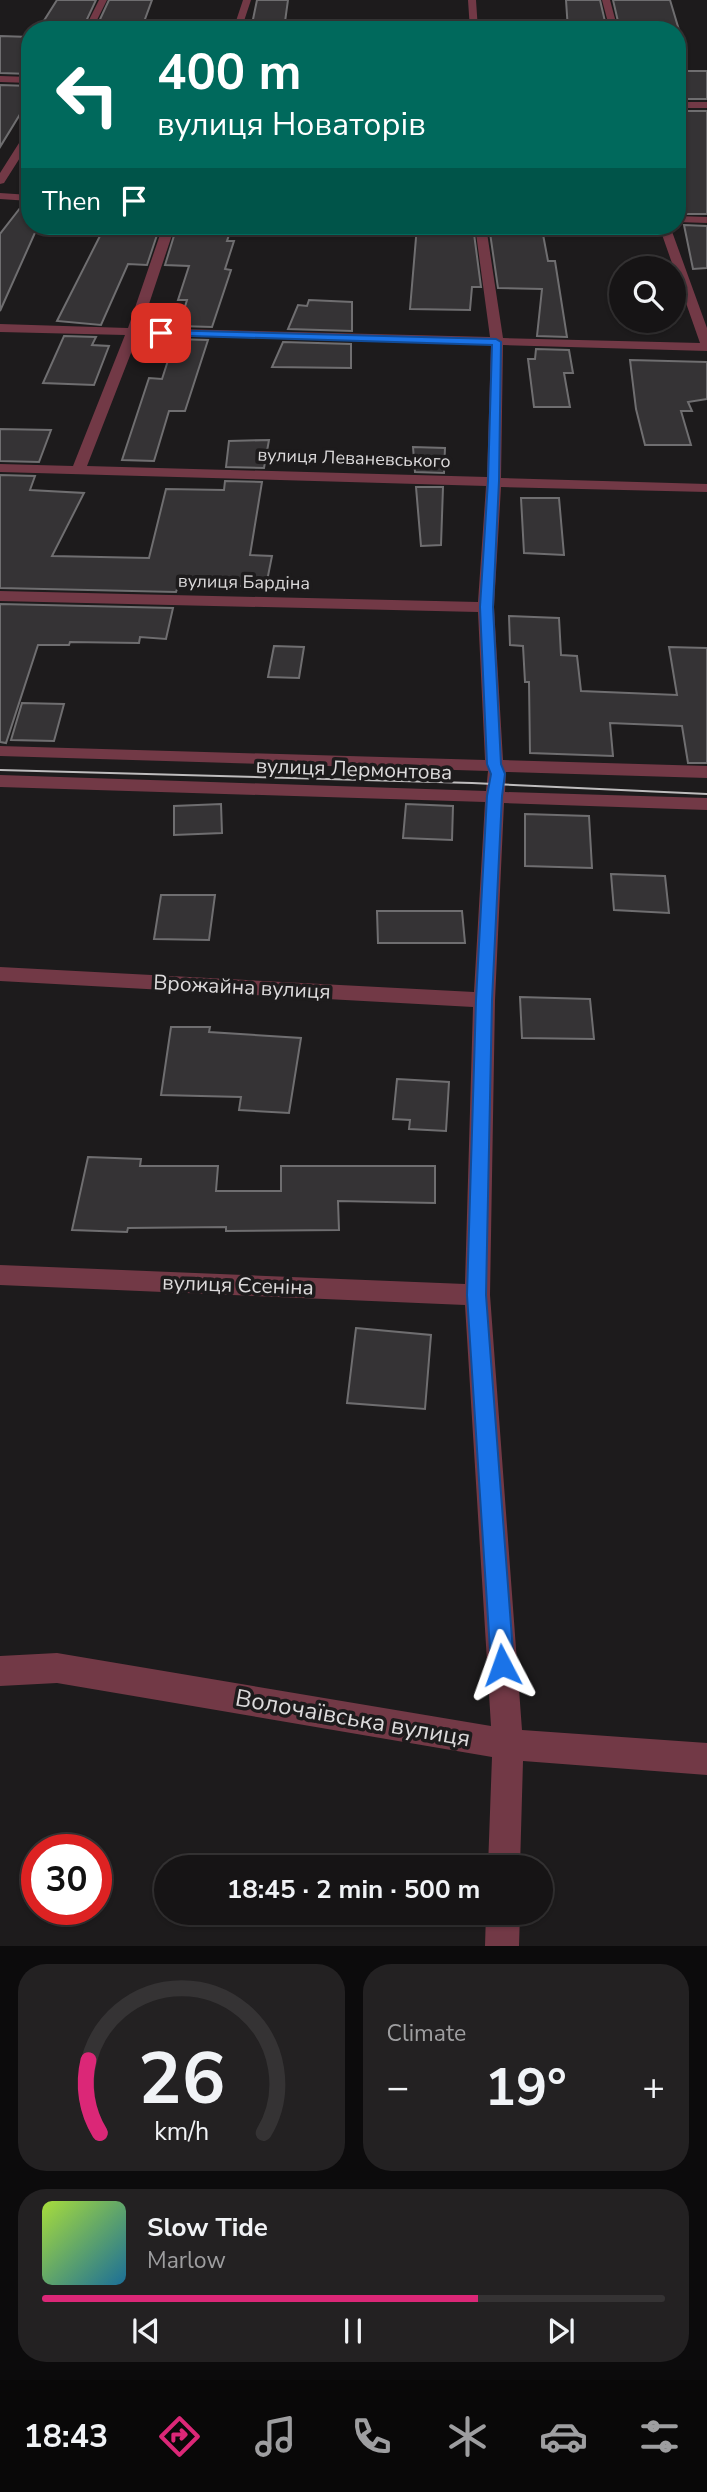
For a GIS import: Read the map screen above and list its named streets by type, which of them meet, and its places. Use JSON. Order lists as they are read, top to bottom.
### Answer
{
  "streets": {
    "street": [
      "вулиця Леваневського",
      "вулиця Бардіна",
      "вулиця Лермонтова",
      "Врожайна вулиця",
      "вулиця Єсеніна",
      "Волочаївська вулиця"
    ]
  },
  "page": {
    "turn": ["400 m", "вулиця Новаторів"],
    "then": "Then",
    "limit": "30",
    "trip": "18:45 · 2 min · 500 m",
    "tile": "Climate",
    "heat": ["−", "19°", "+"],
    "song": ["Slow Tide", "Marlow"],
    "tabs": "18:43",
    "gauge": ["26", "km/h"]
  }
}
